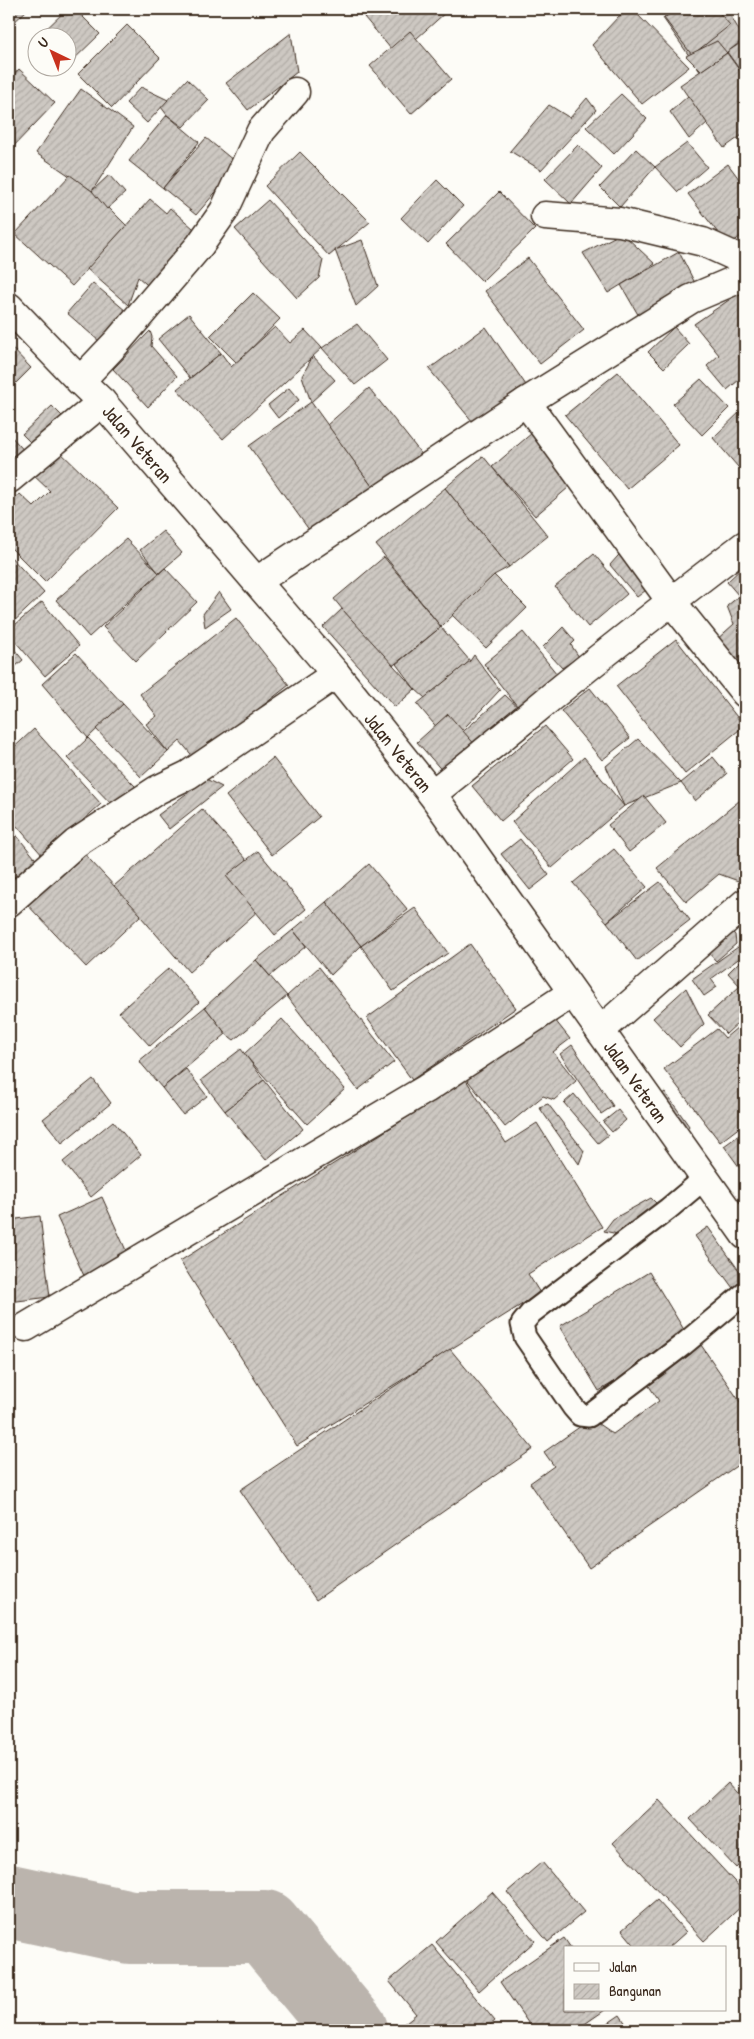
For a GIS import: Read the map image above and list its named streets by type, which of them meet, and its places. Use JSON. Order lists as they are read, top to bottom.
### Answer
{
  "streets": {
    "main road": ["Jalan Veteran"]
  },
  "legend": ["Jalan", "Bangunan"],
  "north": "top left"
}
